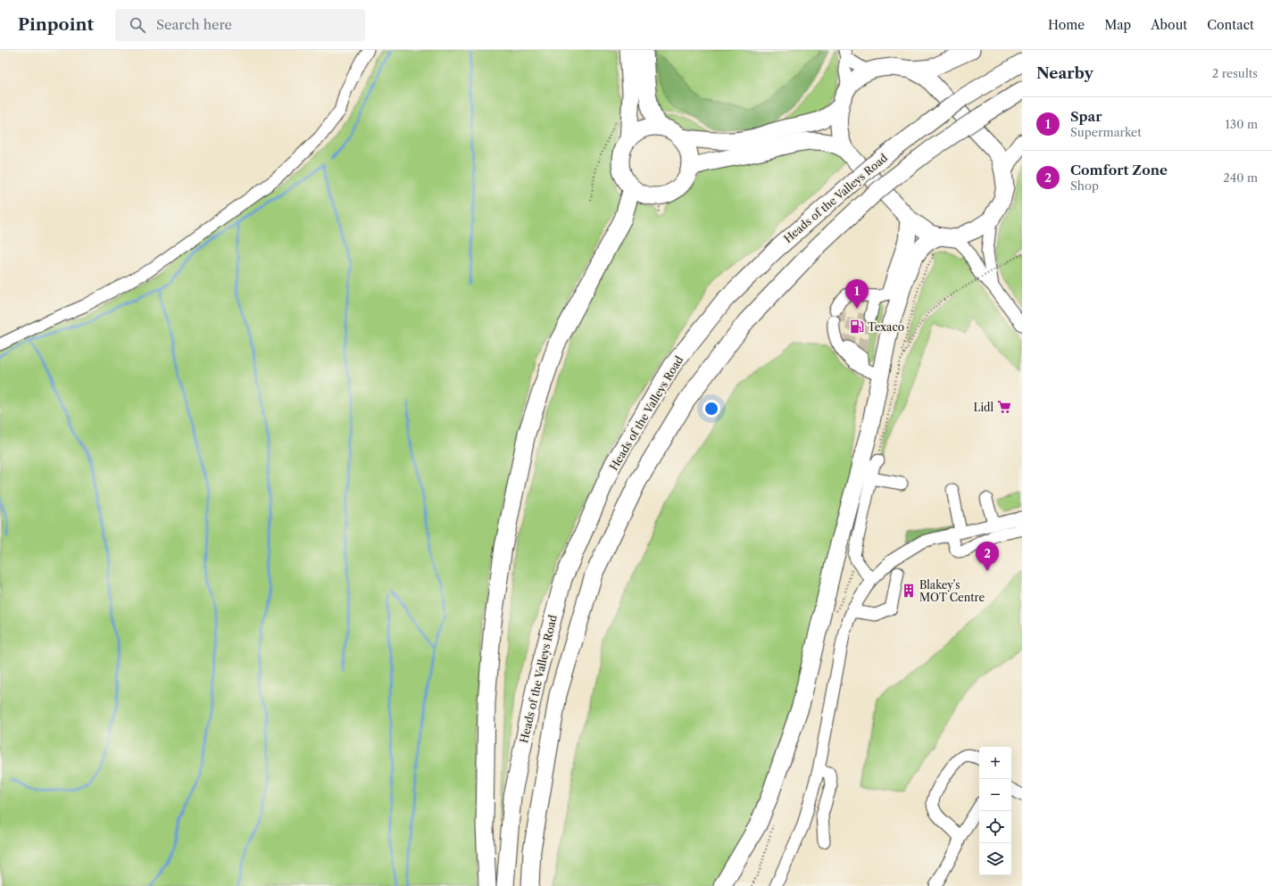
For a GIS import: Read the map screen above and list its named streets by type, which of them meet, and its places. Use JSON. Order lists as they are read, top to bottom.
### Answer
{
  "streets": {
    "highway": ["Heads of the Valleys Road"]
  },
  "places": {
    "fuel station": ["Texaco"],
    "supermarket": ["Lidl"],
    "building": ["Blakey's MOT Centre"]
  },
  "page": {
    "header": "Pinpoint",
    "search": "Search here",
    "nav": [
      "Home",
      "Map",
      "About",
      "Contact"
    ],
    "heading": ["Nearby", "2 results"],
    "list": [
      {
        "mark": "1",
        "name": "Spar",
        "note": "Supermarket",
        "value": "130 m"
      },
      {
        "mark": "2",
        "name": "Comfort Zone",
        "note": "Shop",
        "value": "240 m"
      }
    ],
    "pins": ["1", "2"],
    "map_buttons": ["+", "−"]
  }
}
